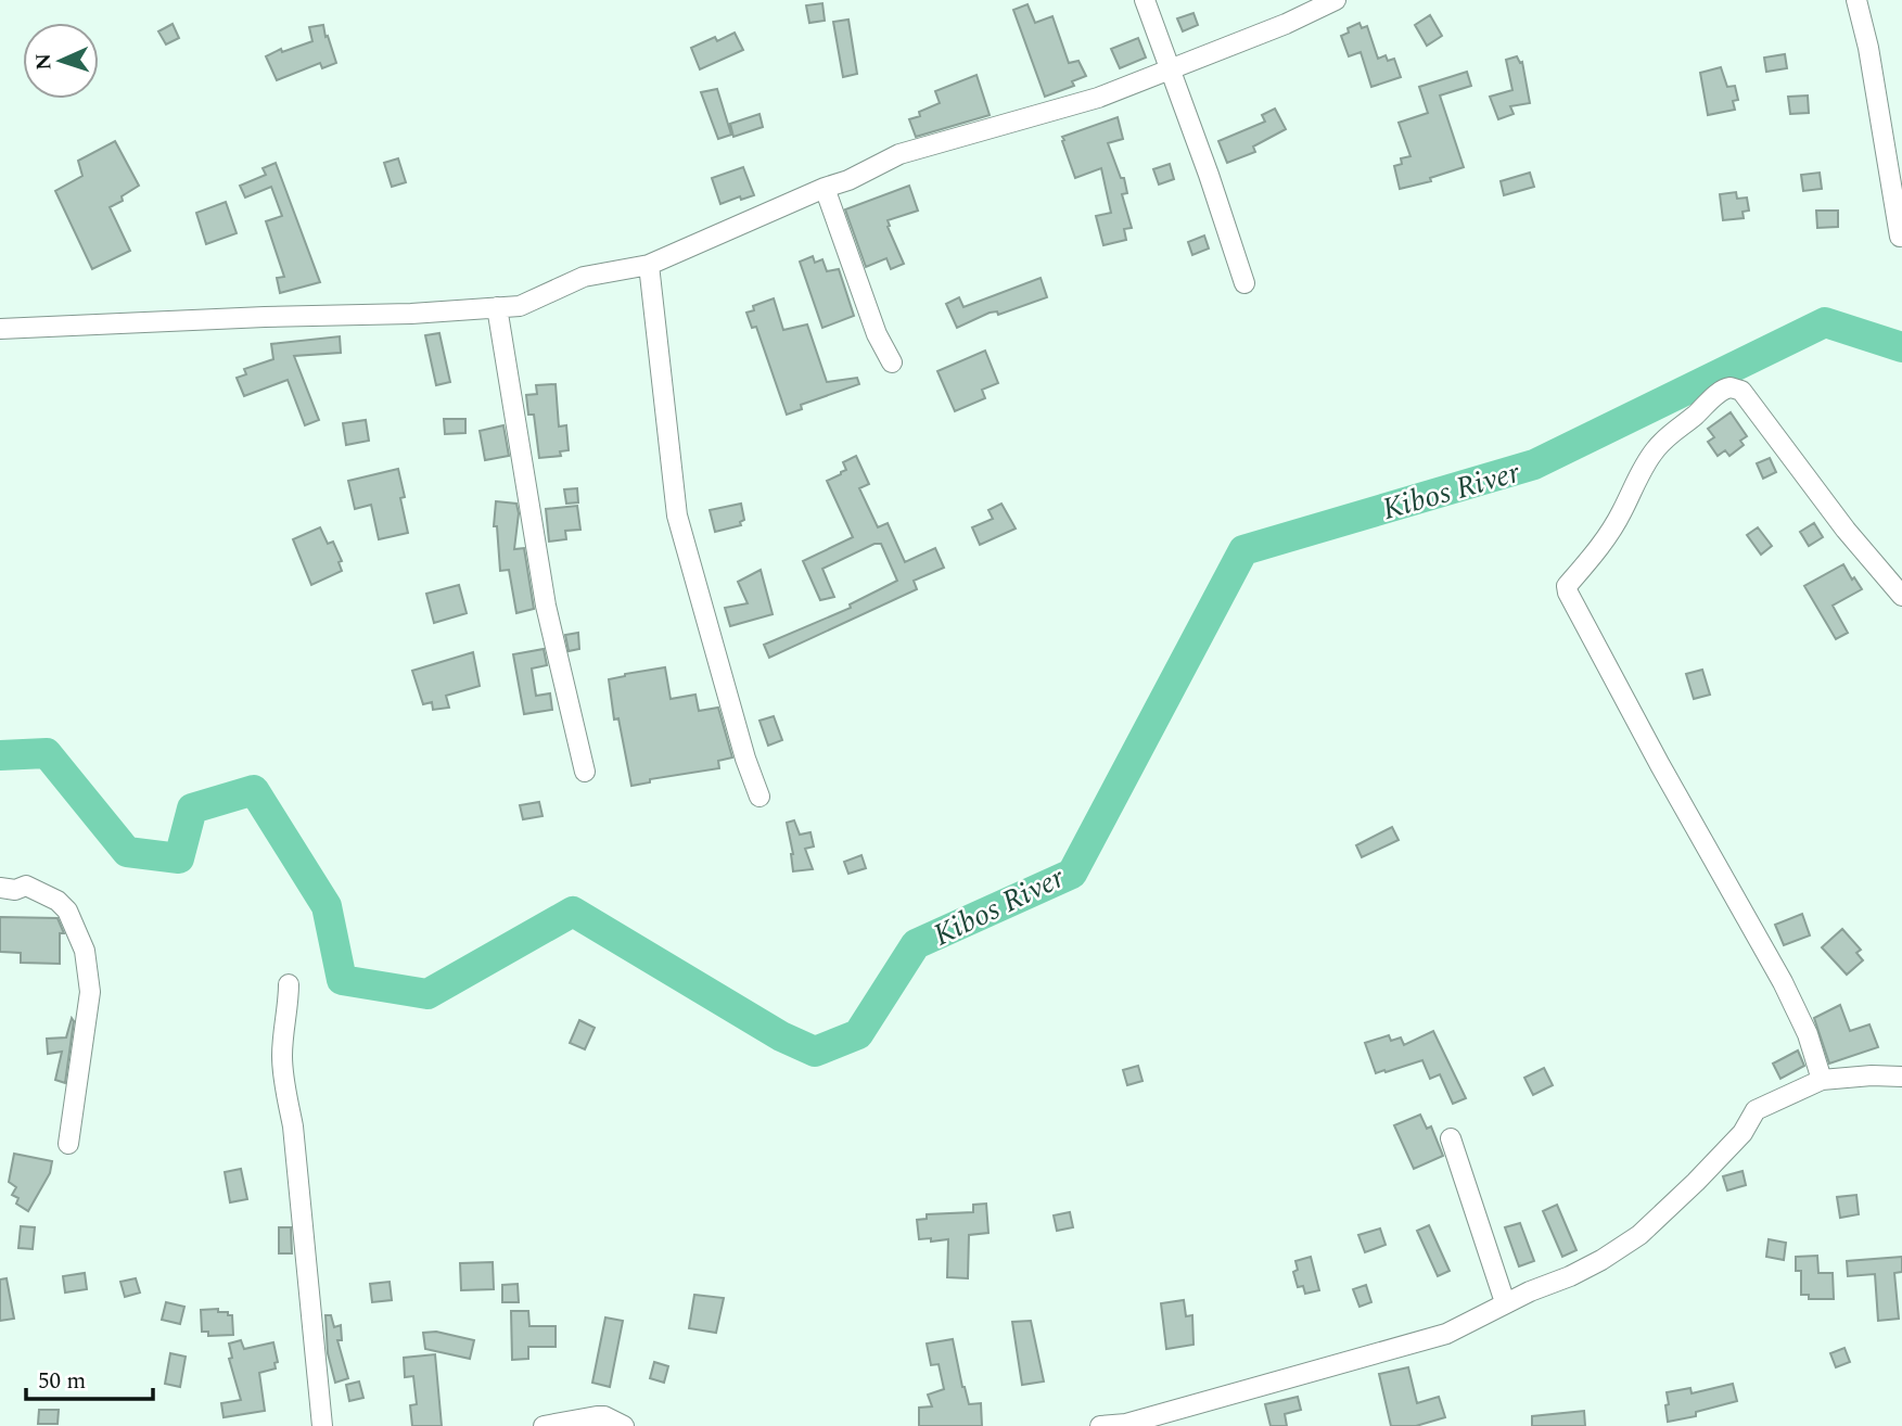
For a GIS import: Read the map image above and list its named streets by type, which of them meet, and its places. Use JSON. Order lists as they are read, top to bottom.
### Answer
{
  "water": ["Kibos River"],
  "scale_bar": "50 m",
  "north": "left"
}
